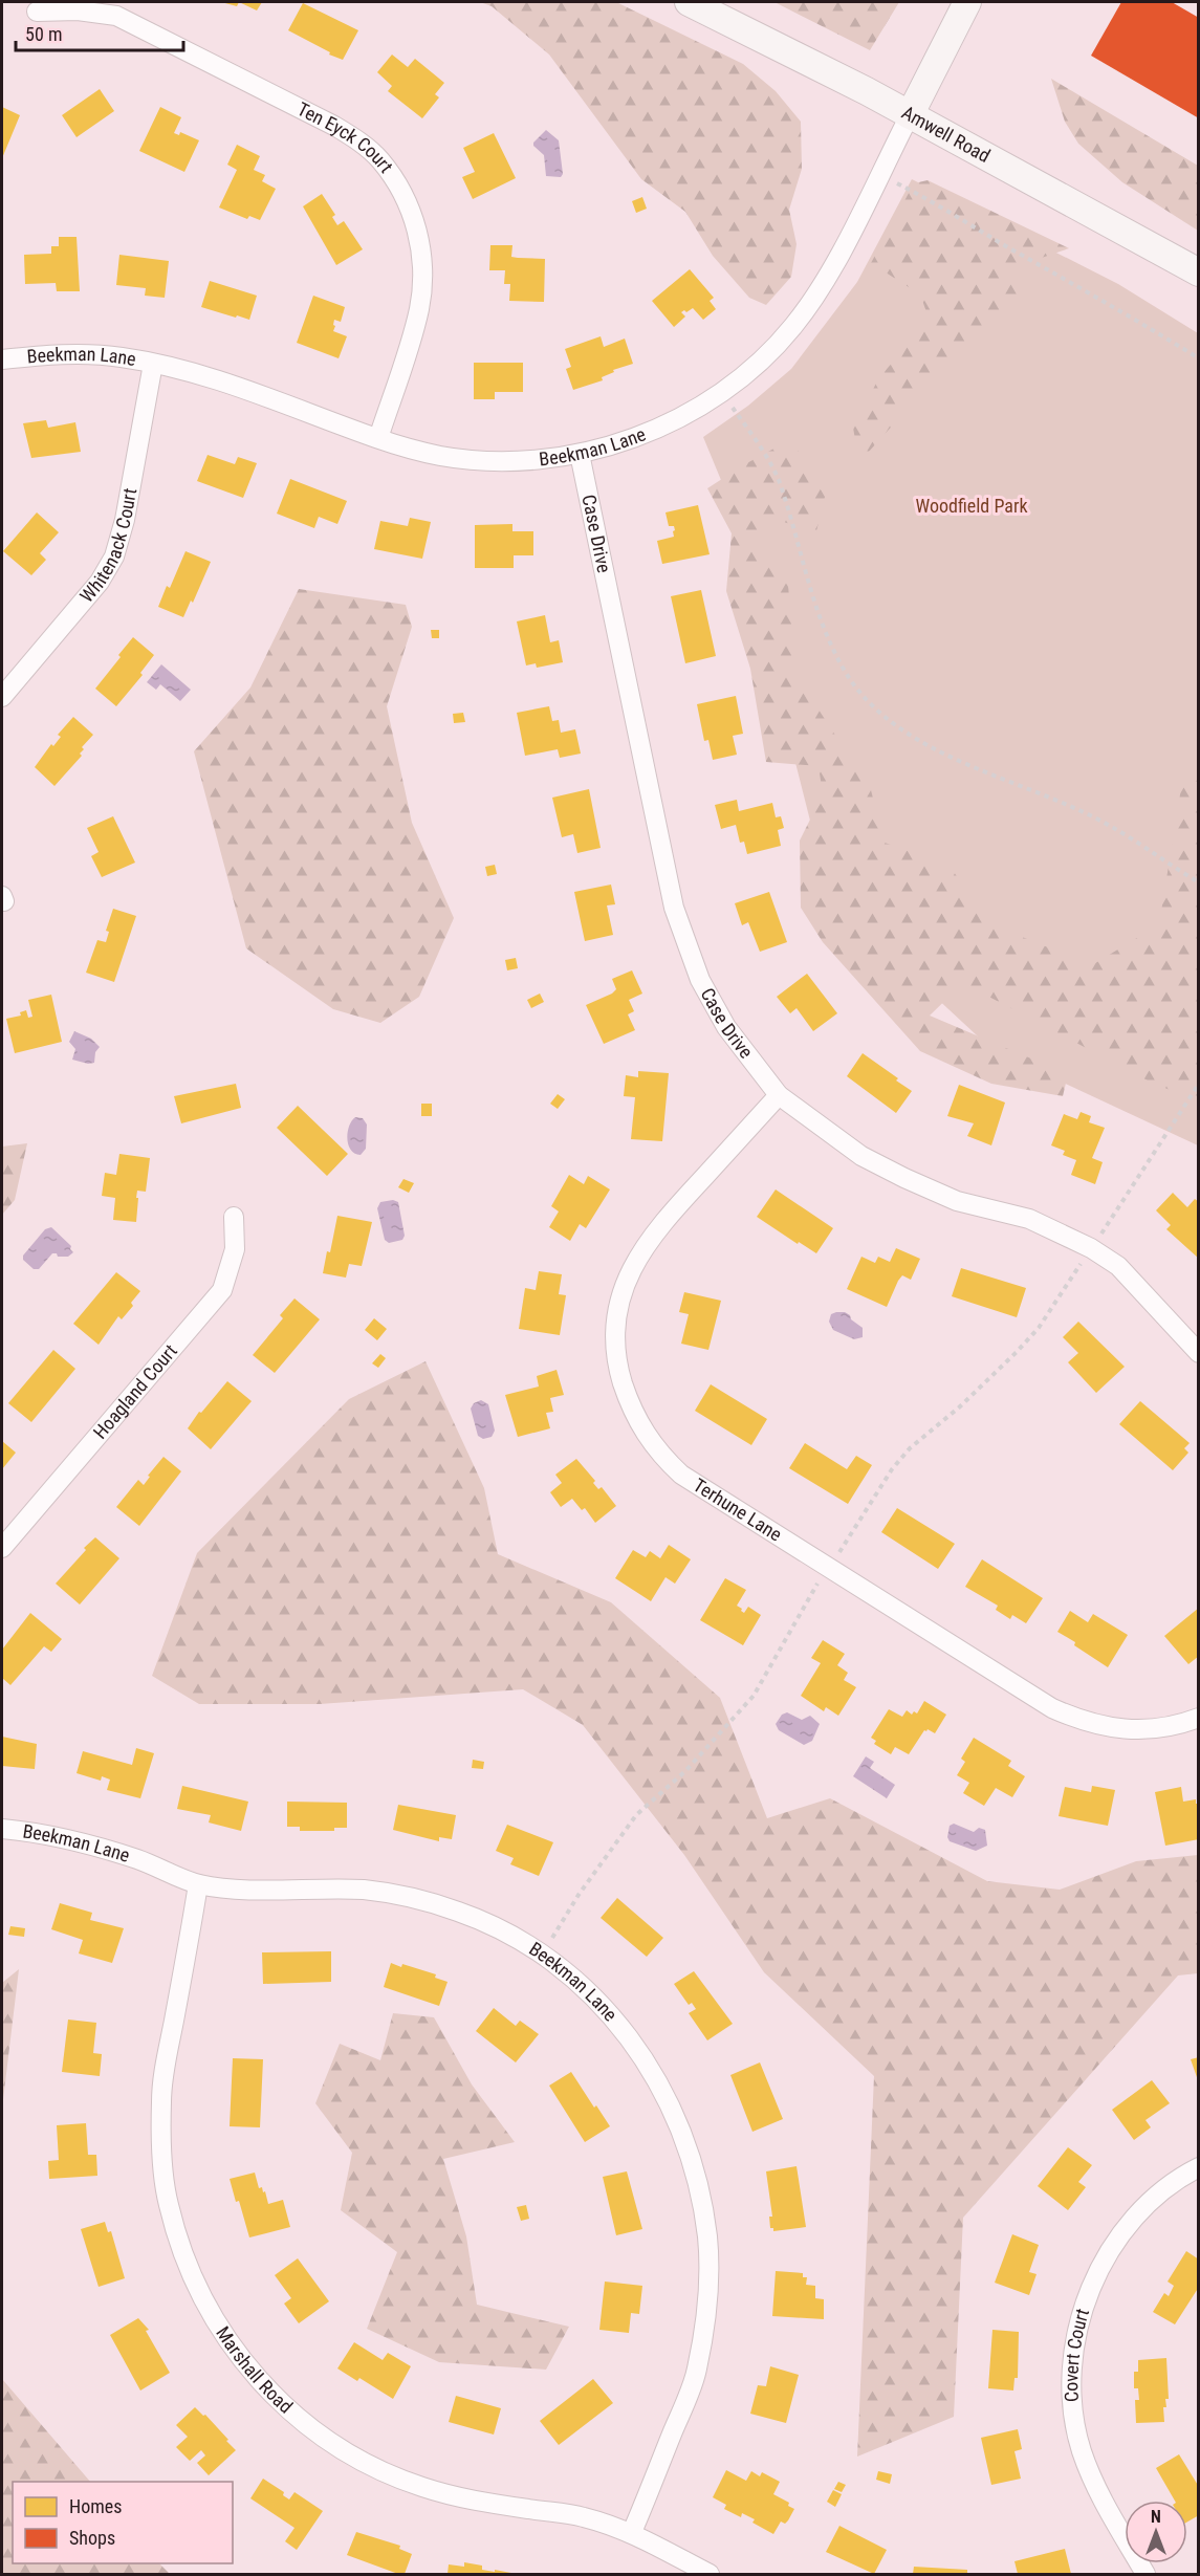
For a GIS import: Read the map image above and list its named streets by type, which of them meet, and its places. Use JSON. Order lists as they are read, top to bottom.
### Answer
{
  "streets": {
    "main road": ["Amwell Road", "Beekman Lane"],
    "street": [
      "Ten Eyck Court",
      "Case Drive",
      "Whitenack Court",
      "Hoagland Court",
      "Terhune Lane",
      "Covert Court",
      "Marshall Road"
    ]
  },
  "crossings": [
    ["Amwell Road", "Beekman Lane"],
    ["Ten Eyck Court", "Beekman Lane"],
    ["Beekman Lane", "Case Drive"],
    ["Beekman Lane", "Whitenack Court"],
    ["Beekman Lane", "Marshall Road"],
    ["Case Drive", "Terhune Lane"]
  ],
  "parks": ["Woodfield Park"],
  "legend": ["Homes", "Shops"],
  "scale_bar": "50 m",
  "north": "top"
}
